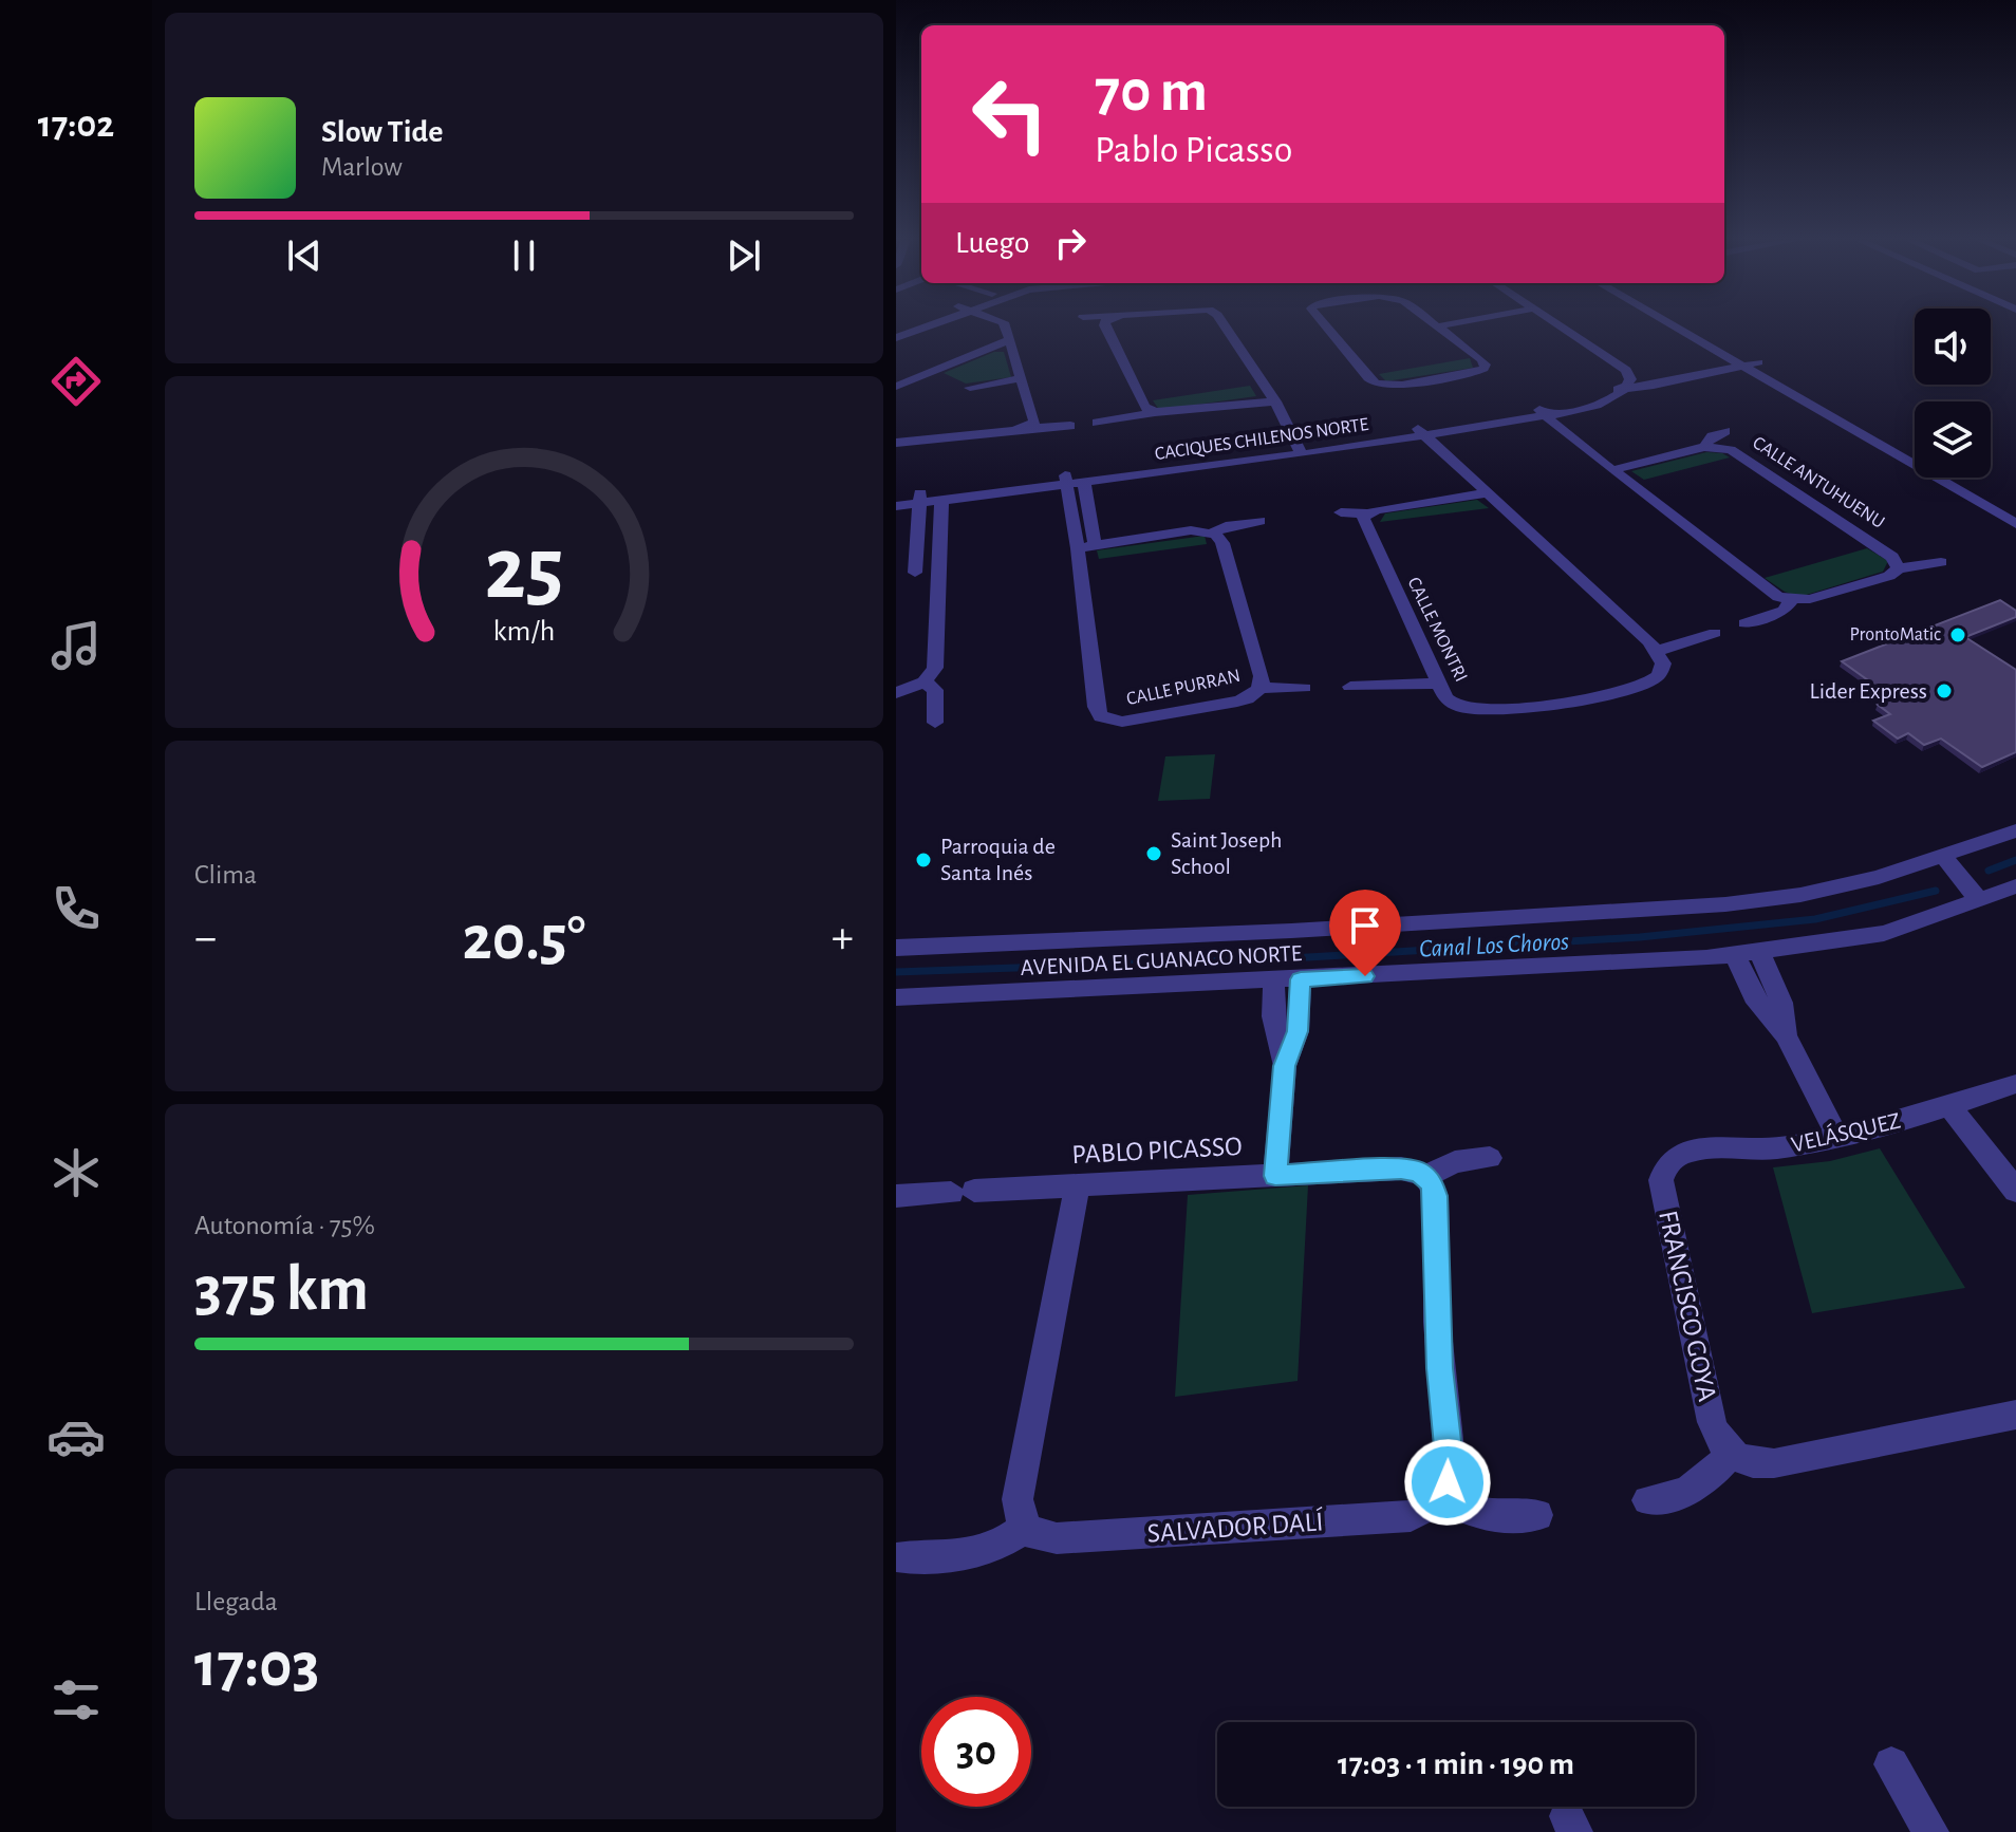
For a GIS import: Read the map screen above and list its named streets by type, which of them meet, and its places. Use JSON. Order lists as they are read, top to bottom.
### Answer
{
  "streets": {
    "street": [
      "CACIQUES CHILENOS NORTE",
      "CALLE ANTUHUENU",
      "CALLE MONTRI",
      "CALLE PURRAN",
      "AVENIDA EL GUANACO NORTE",
      "VELÁSQUEZ",
      "PABLO PICASSO",
      "FRANCISCO GOYA",
      "SALVADOR DALÍ"
    ]
  },
  "crossings": [
    ["CACIQUES CHILENOS NORTE", "CALLE PURRAN"],
    ["VELÁSQUEZ", "FRANCISCO GOYA"]
  ],
  "water": ["Canal Los Choros"],
  "places": [
    "ProntoMatic",
    "Lider Express",
    "Saint Joseph School",
    "Parroquia de Santa Inés"
  ],
  "page": {
    "tabs": "17:02",
    "turn": ["70 m", "Pablo Picasso"],
    "song": ["Slow Tide", "Marlow"],
    "then": "Luego",
    "tile": [
      "Clima",
      ["Autonomía · 75%", "375 km"],
      ["Llegada", "17:03"]
    ],
    "heat": ["−", "20.5°", "+"],
    "limit": "30",
    "trip": "17:03 · 1 min · 190 m",
    "gauge": ["25", "km/h"]
  }
}
